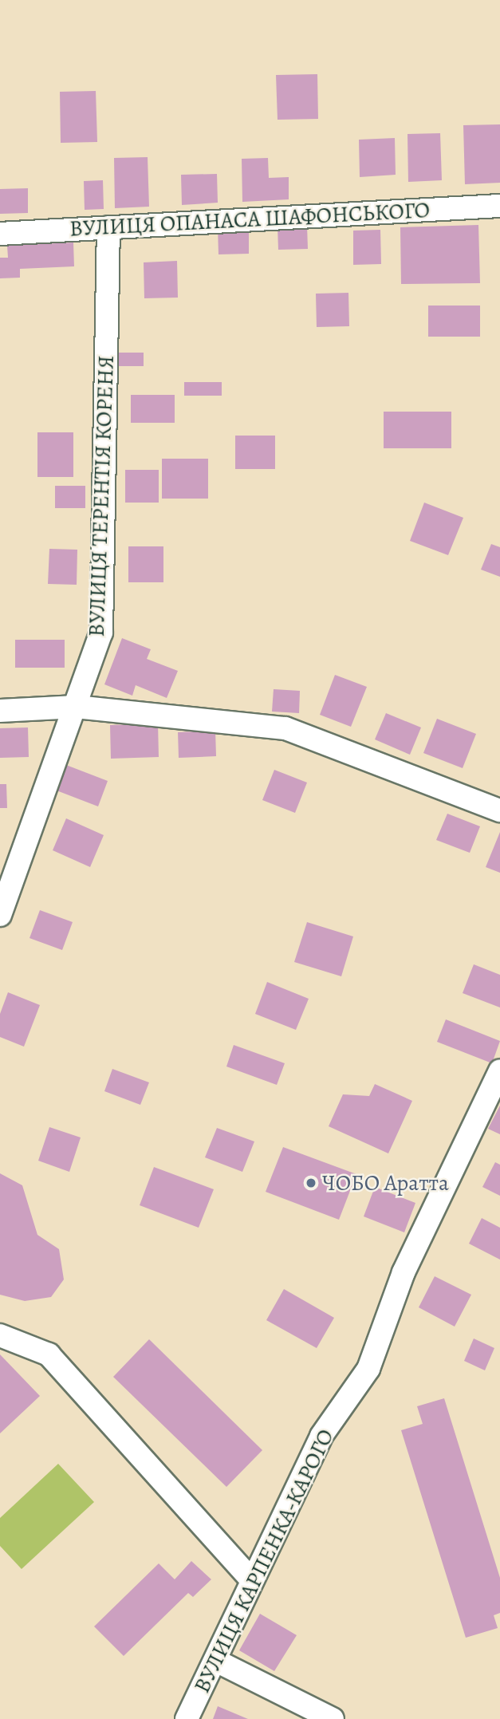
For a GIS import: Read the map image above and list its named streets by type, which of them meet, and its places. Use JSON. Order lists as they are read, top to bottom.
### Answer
{
  "streets": {
    "street": ["ВУЛИЦЯ ОПАНАСА ШАФОНСЬКОГО", "ВУЛИЦЯ ТЕРЕНТІЯ КОРЕНЯ", "ВУЛИЦЯ КАРПЕНКА-КАРОГО"]
  },
  "crossings": [
    ["ВУЛИЦЯ ОПАНАСА ШАФОНСЬКОГО", "ВУЛИЦЯ ТЕРЕНТІЯ КОРЕНЯ"]
  ],
  "places": ["ЧОБО Аратта"]
}
